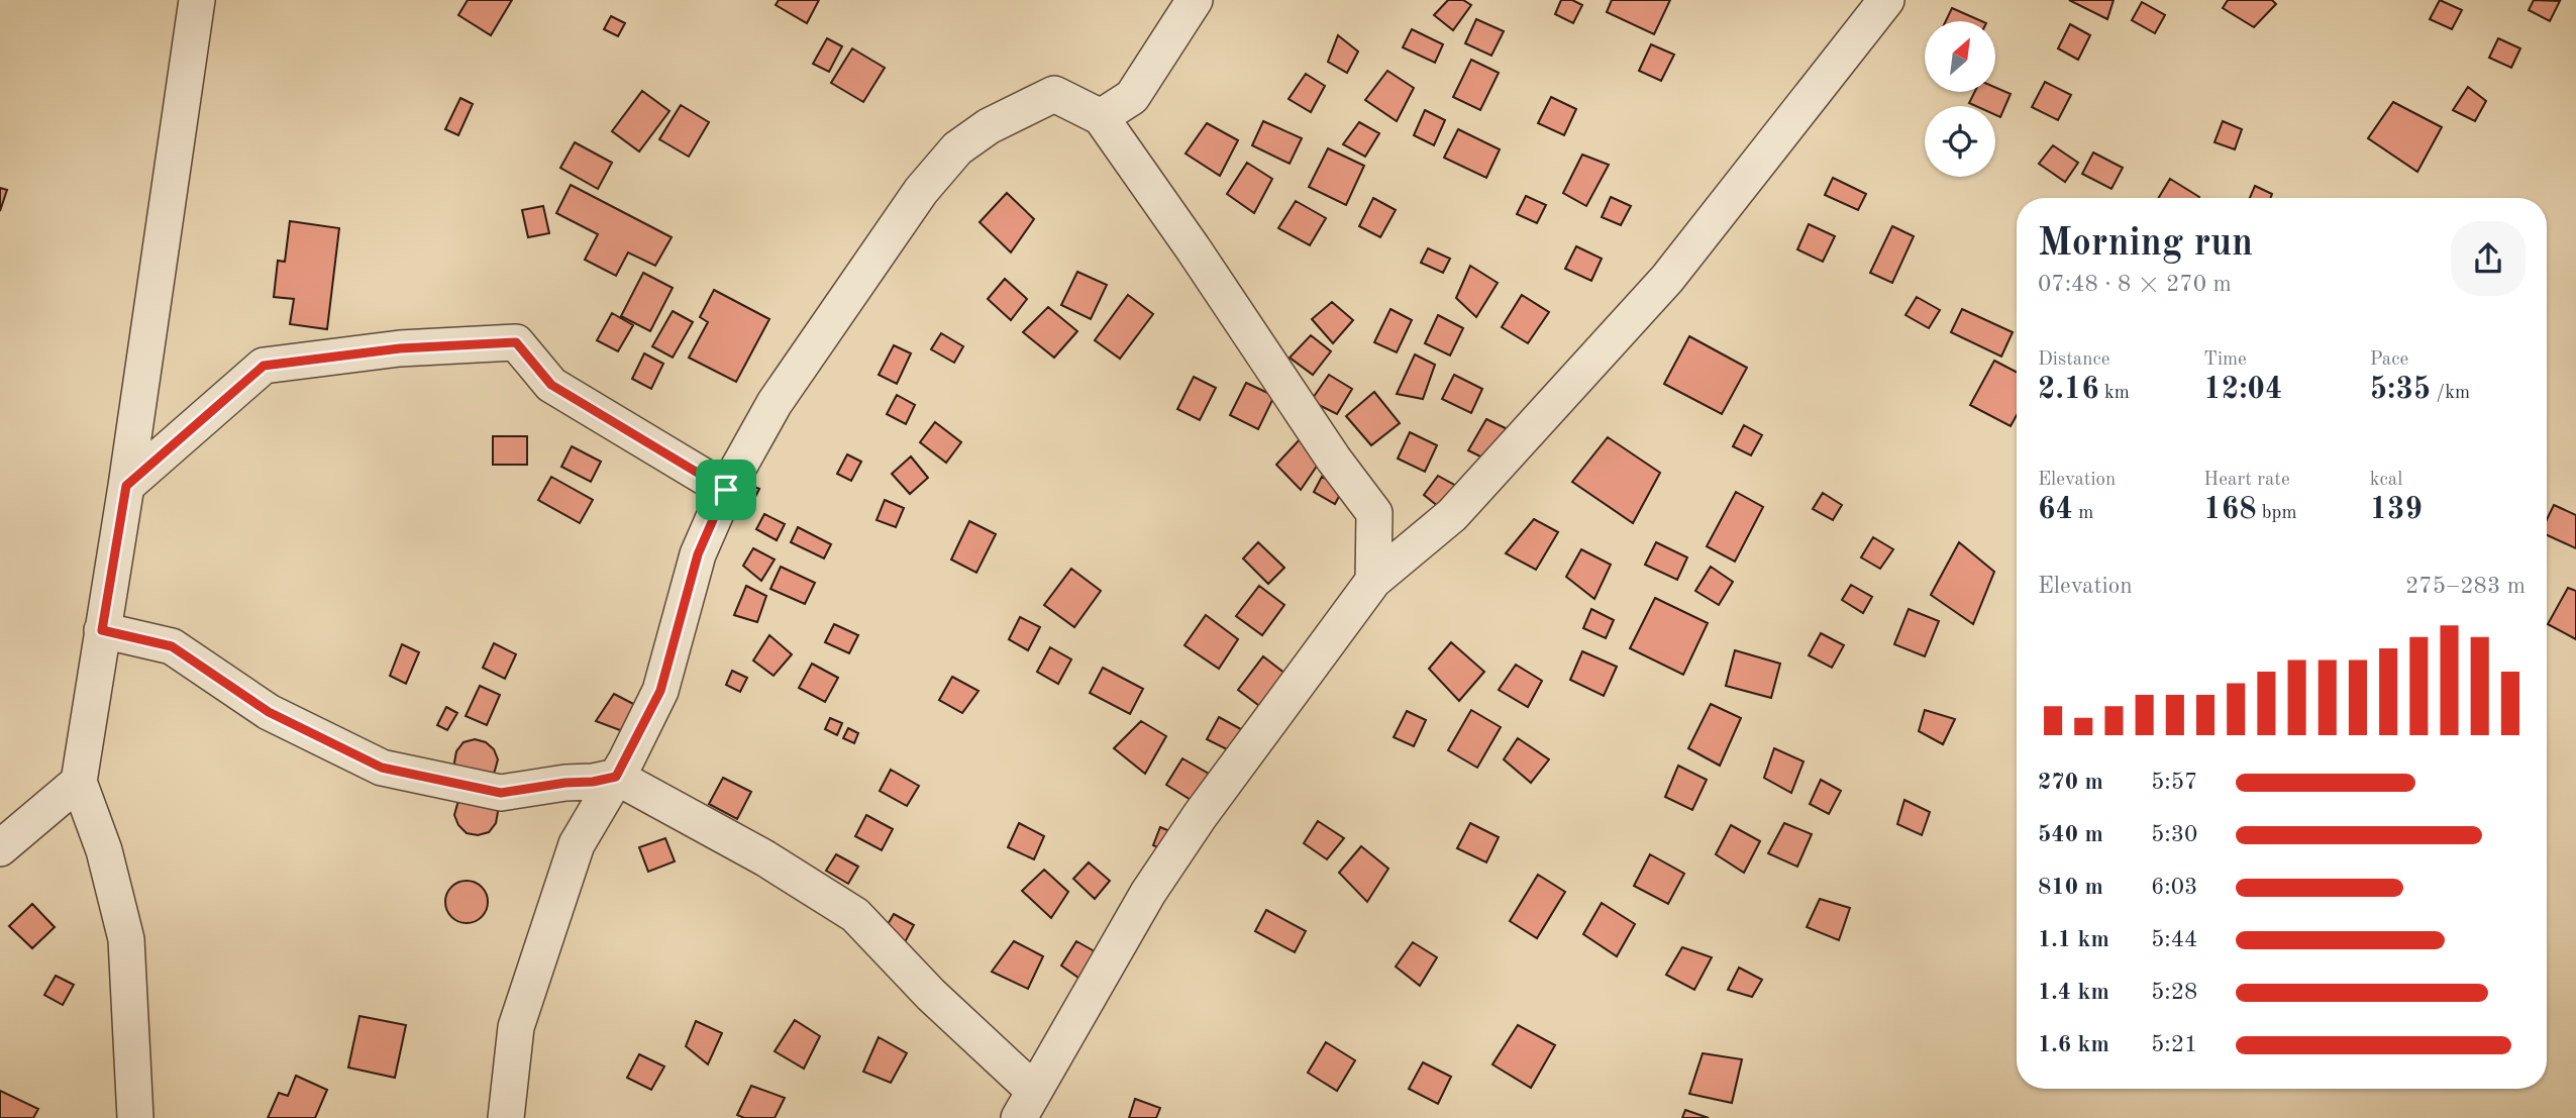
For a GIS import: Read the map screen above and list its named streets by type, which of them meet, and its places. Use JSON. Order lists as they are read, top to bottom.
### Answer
{
  "north": "top right",
  "page": {
    "heading": ["Morning run", "07:48 · 8 × 270 m"],
    "stats": [
      ["Distance", "2.16 km"],
      ["Time", "12:04"],
      ["Pace", "5:35 /km"],
      ["Elevation", "64 m"],
      ["Heart rate", "168 bpm"],
      ["kcal", "139"]
    ],
    "chart": ["Elevation", "275–283 m"],
    "list": [
      {
        "name": "270 m",
        "note": "5:57"
      },
      {
        "name": "540 m",
        "note": "5:30"
      },
      {
        "name": "810 m",
        "note": "6:03"
      },
      {
        "name": "1.1 km",
        "note": "5:44"
      },
      {
        "name": "1.4 km",
        "note": "5:28"
      },
      {
        "name": "1.6 km",
        "note": "5:21"
      }
    ]
  }
}
